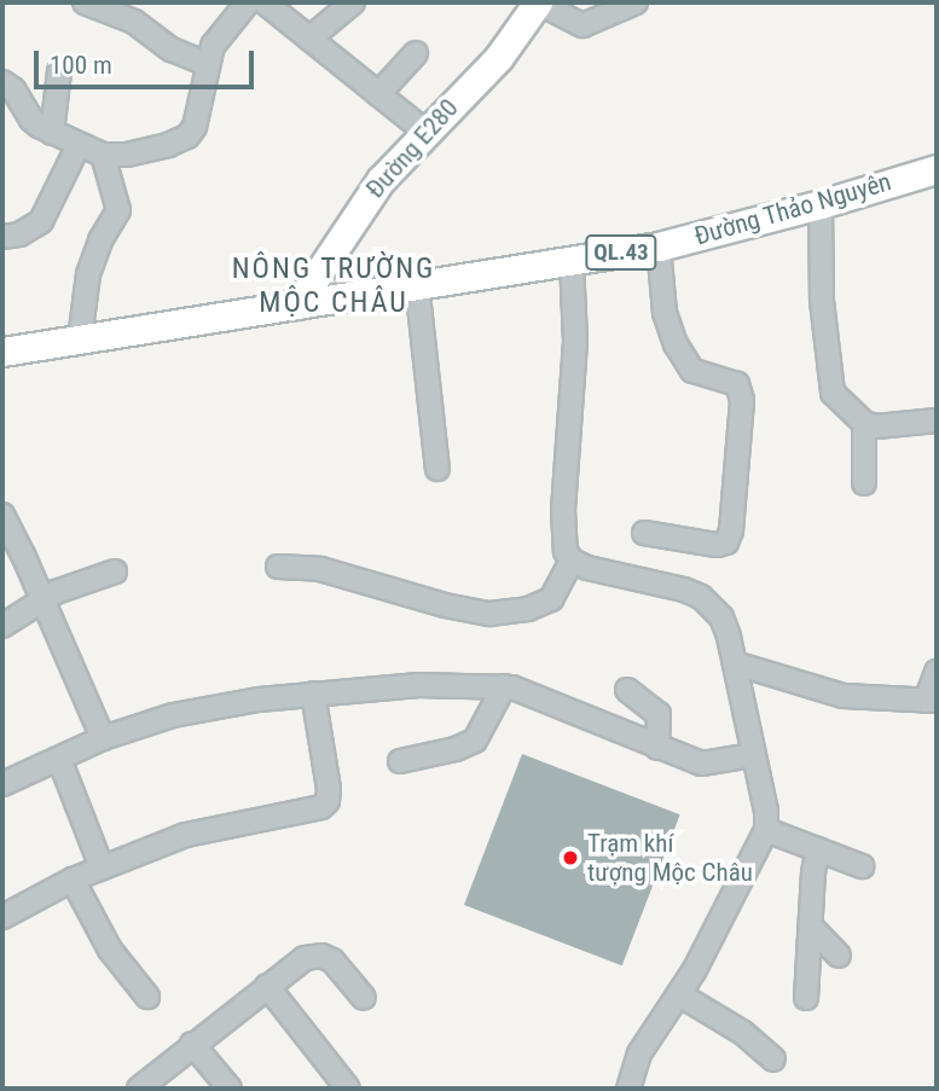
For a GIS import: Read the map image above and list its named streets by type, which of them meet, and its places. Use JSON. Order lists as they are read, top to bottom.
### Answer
{
  "streets": {
    "main road": ["Đường E280", "Đường Thảo Nguyên", "QL.43"]
  },
  "crossings": [
    ["Đường E280", "Đường Thảo Nguyên"],
    ["Đường E280", "QL.43"],
    ["Đường Thảo Nguyên", "QL.43"]
  ],
  "districts": ["NÔNG TRƯỜNG MỘC CHÂU"],
  "places": ["Trạm khí tượng Mộc Châu"],
  "scale_bar": "100 m"
}
